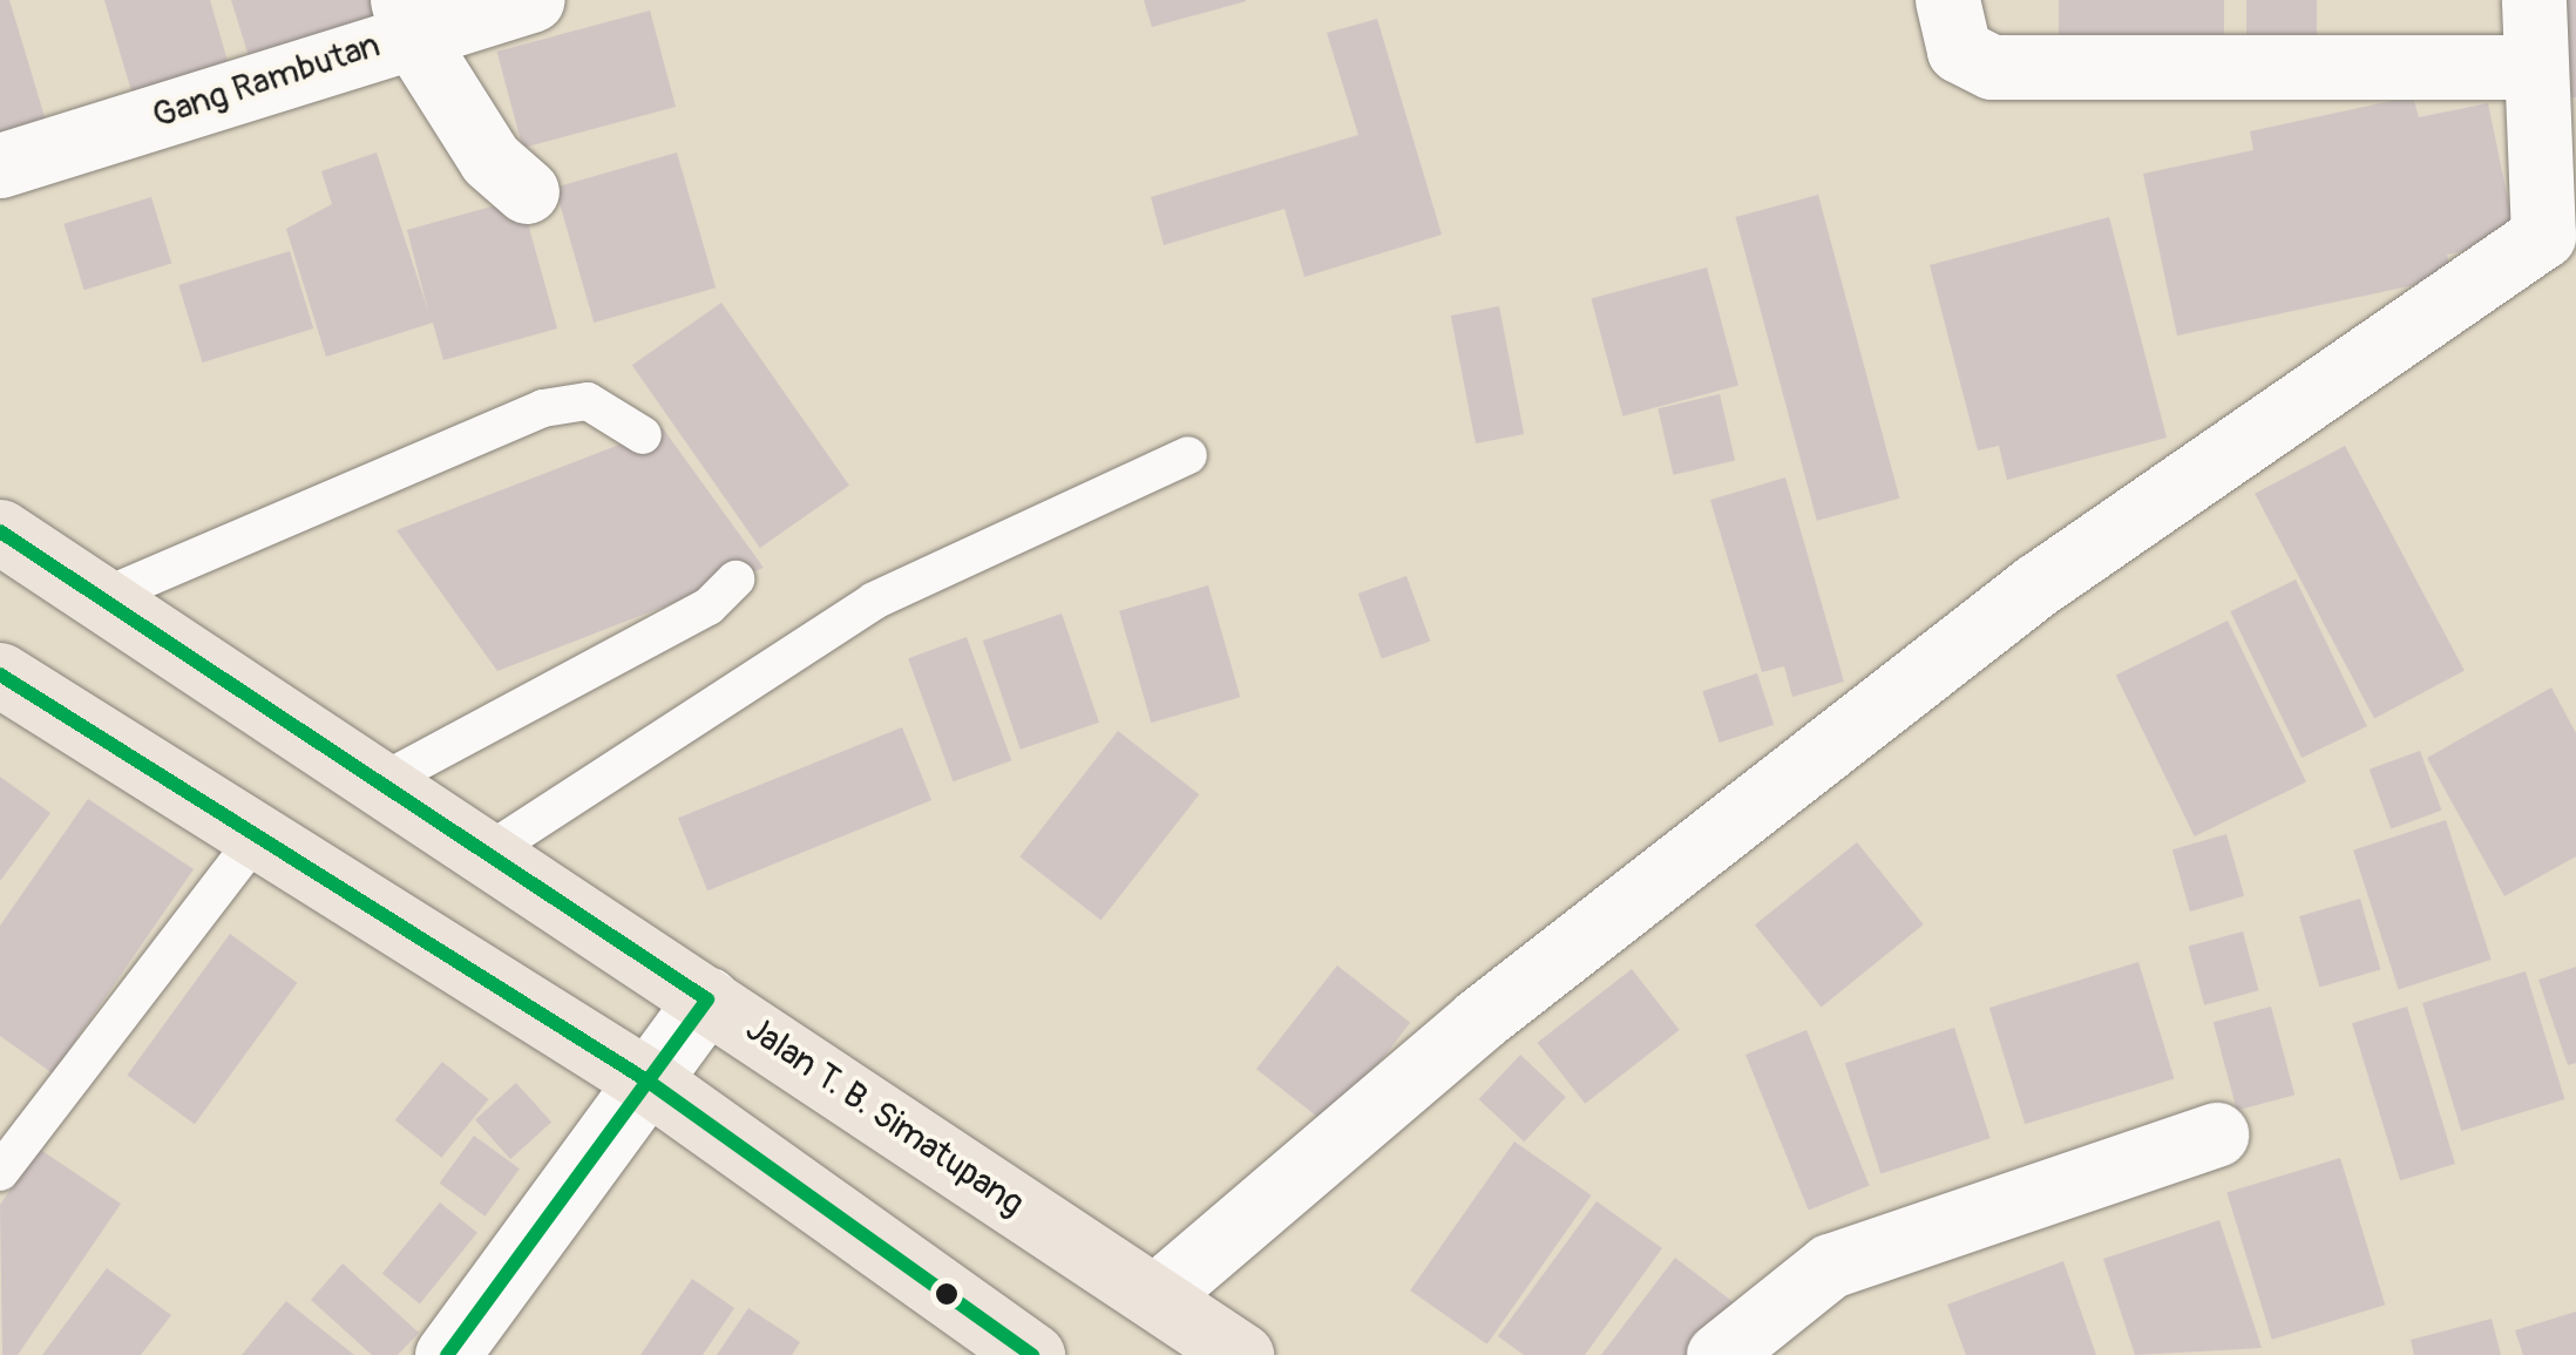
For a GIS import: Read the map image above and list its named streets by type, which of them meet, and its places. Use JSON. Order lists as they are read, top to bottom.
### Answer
{
  "streets": {
    "main road": ["Jalan T. B. Simatupang"],
    "street": ["Gang Rambutan"]
  }
}
